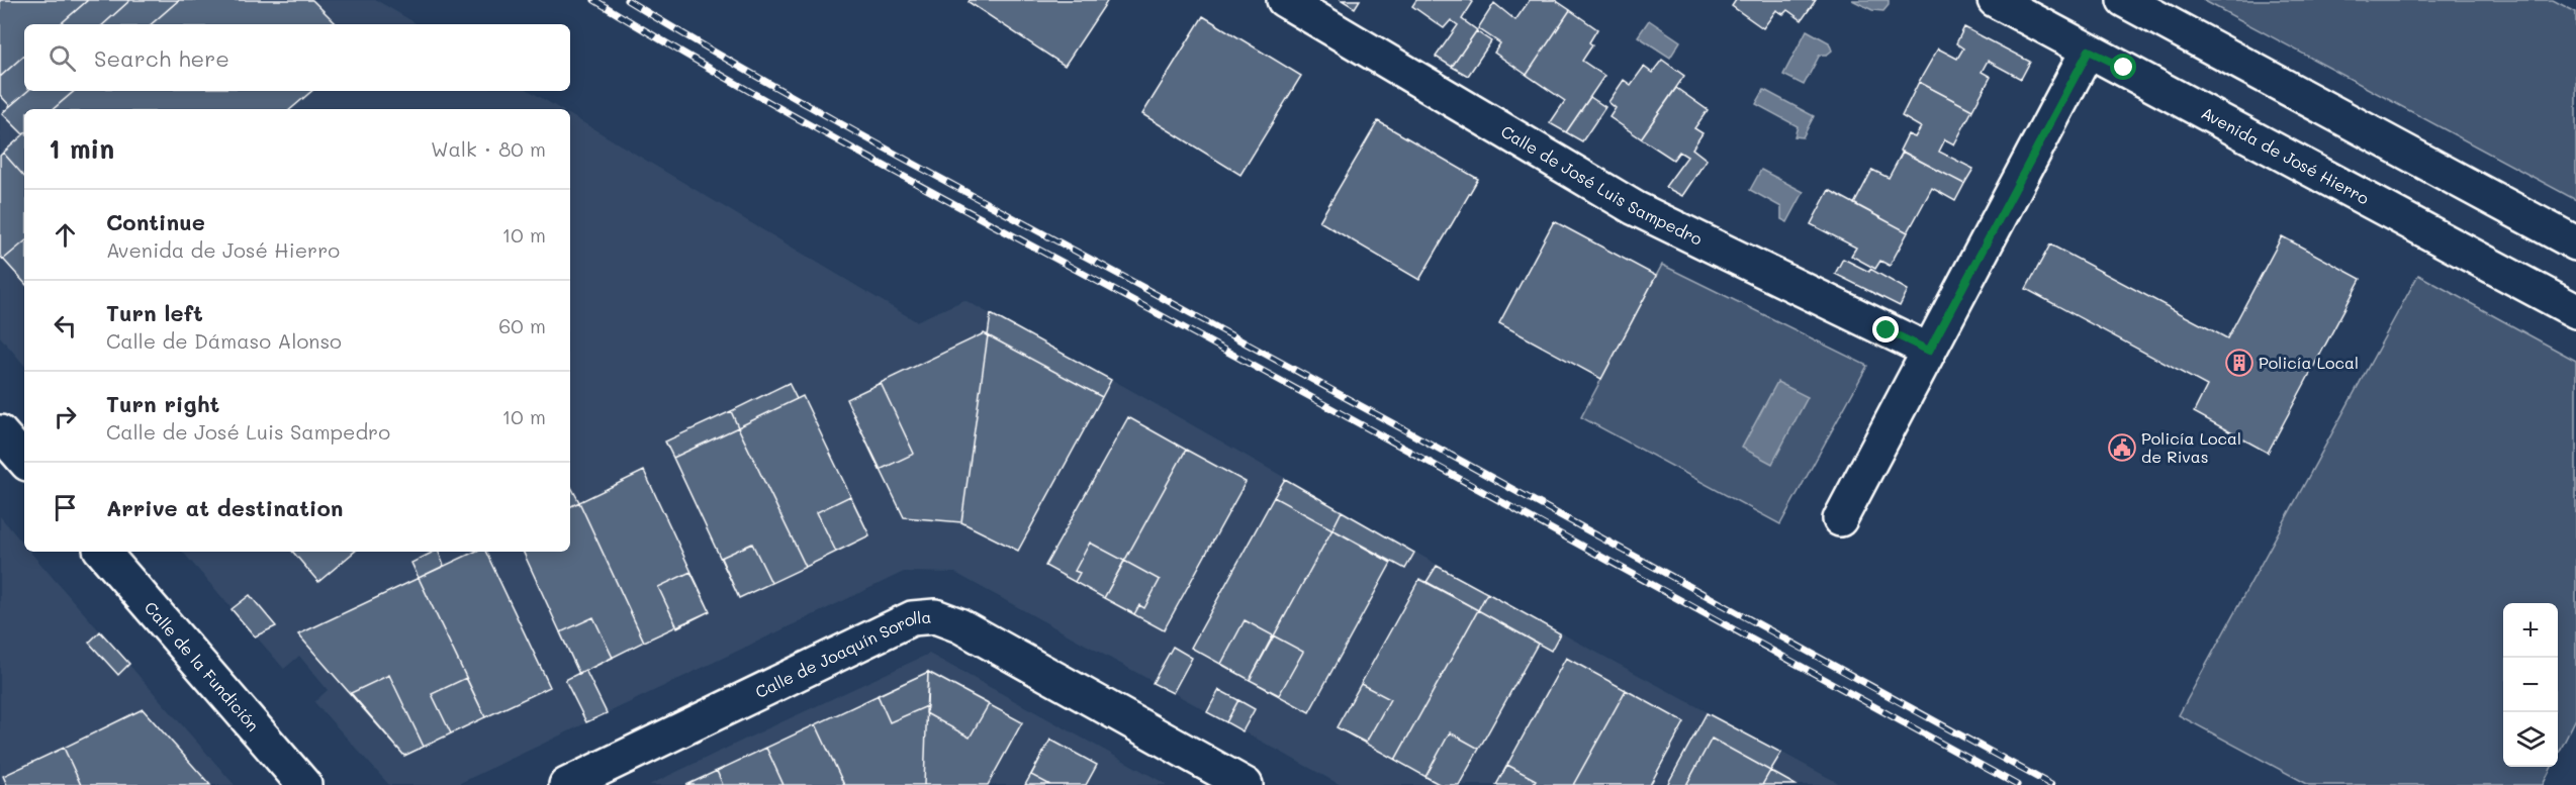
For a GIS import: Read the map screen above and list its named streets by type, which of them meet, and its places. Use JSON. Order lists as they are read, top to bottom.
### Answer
{
  "streets": {
    "street": [
      "Avenida de José Hierro",
      "Calle de José Luis Sampedro",
      "Calle de Joaquín Sorolla",
      "Calle de la Fundición"
    ]
  },
  "places": {
    "building": ["Policía Local"],
    "public building": ["Policía Local de Rivas"]
  },
  "page": {
    "search": "Search here",
    "heading": ["1 min", "Walk · 80 m"],
    "list": [
      ["Continue", "Avenida de José Hierro", "10 m"],
      ["Turn left", "Calle de Dámaso Alonso", "60 m"],
      ["Turn right", "Calle de José Luis Sampedro", "10 m"],
      "Arrive at destination"
    ],
    "map_buttons": ["+", "−"]
  }
}
